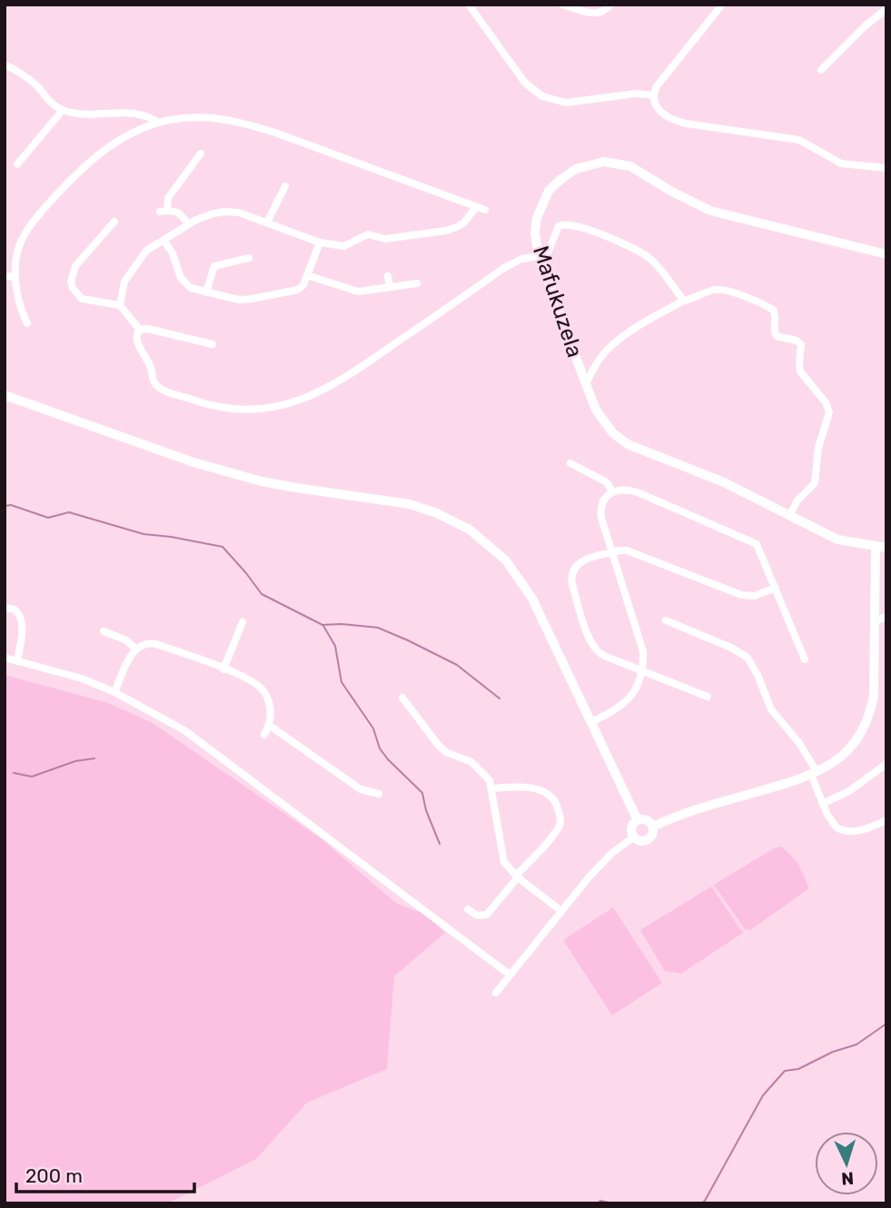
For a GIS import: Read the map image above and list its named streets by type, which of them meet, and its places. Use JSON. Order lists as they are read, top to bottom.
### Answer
{
  "streets": {
    "main road": ["Mafukuzela"]
  },
  "scale_bar": "200 m",
  "north": "bottom"
}
